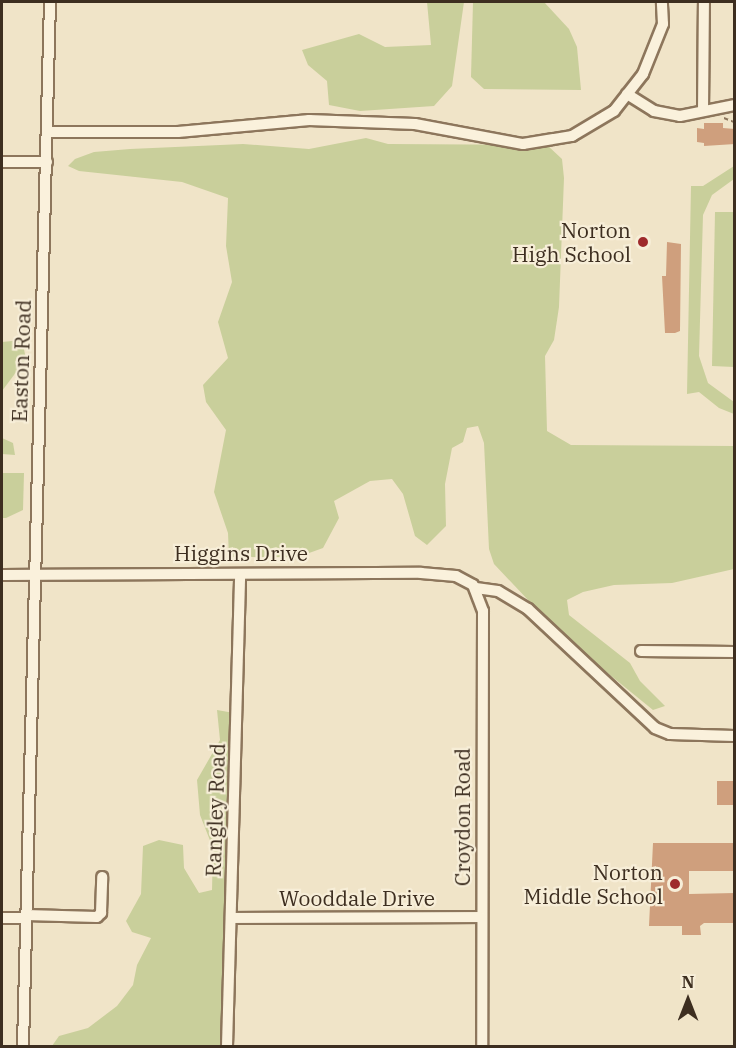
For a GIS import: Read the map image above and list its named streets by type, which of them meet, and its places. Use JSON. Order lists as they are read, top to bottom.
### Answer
{
  "streets": {
    "street": [
      "Easton Road",
      "Higgins Drive",
      "Rangley Road",
      "Croydon Road",
      "Wooddale Drive"
    ]
  },
  "crossings": [
    ["Easton Road", "Higgins Drive"],
    ["Higgins Drive", "Rangley Road"],
    ["Higgins Drive", "Croydon Road"],
    ["Rangley Road", "Wooddale Drive"],
    ["Croydon Road", "Wooddale Drive"]
  ],
  "places": ["Norton High School", "Norton Middle School"],
  "north": "top"
}
